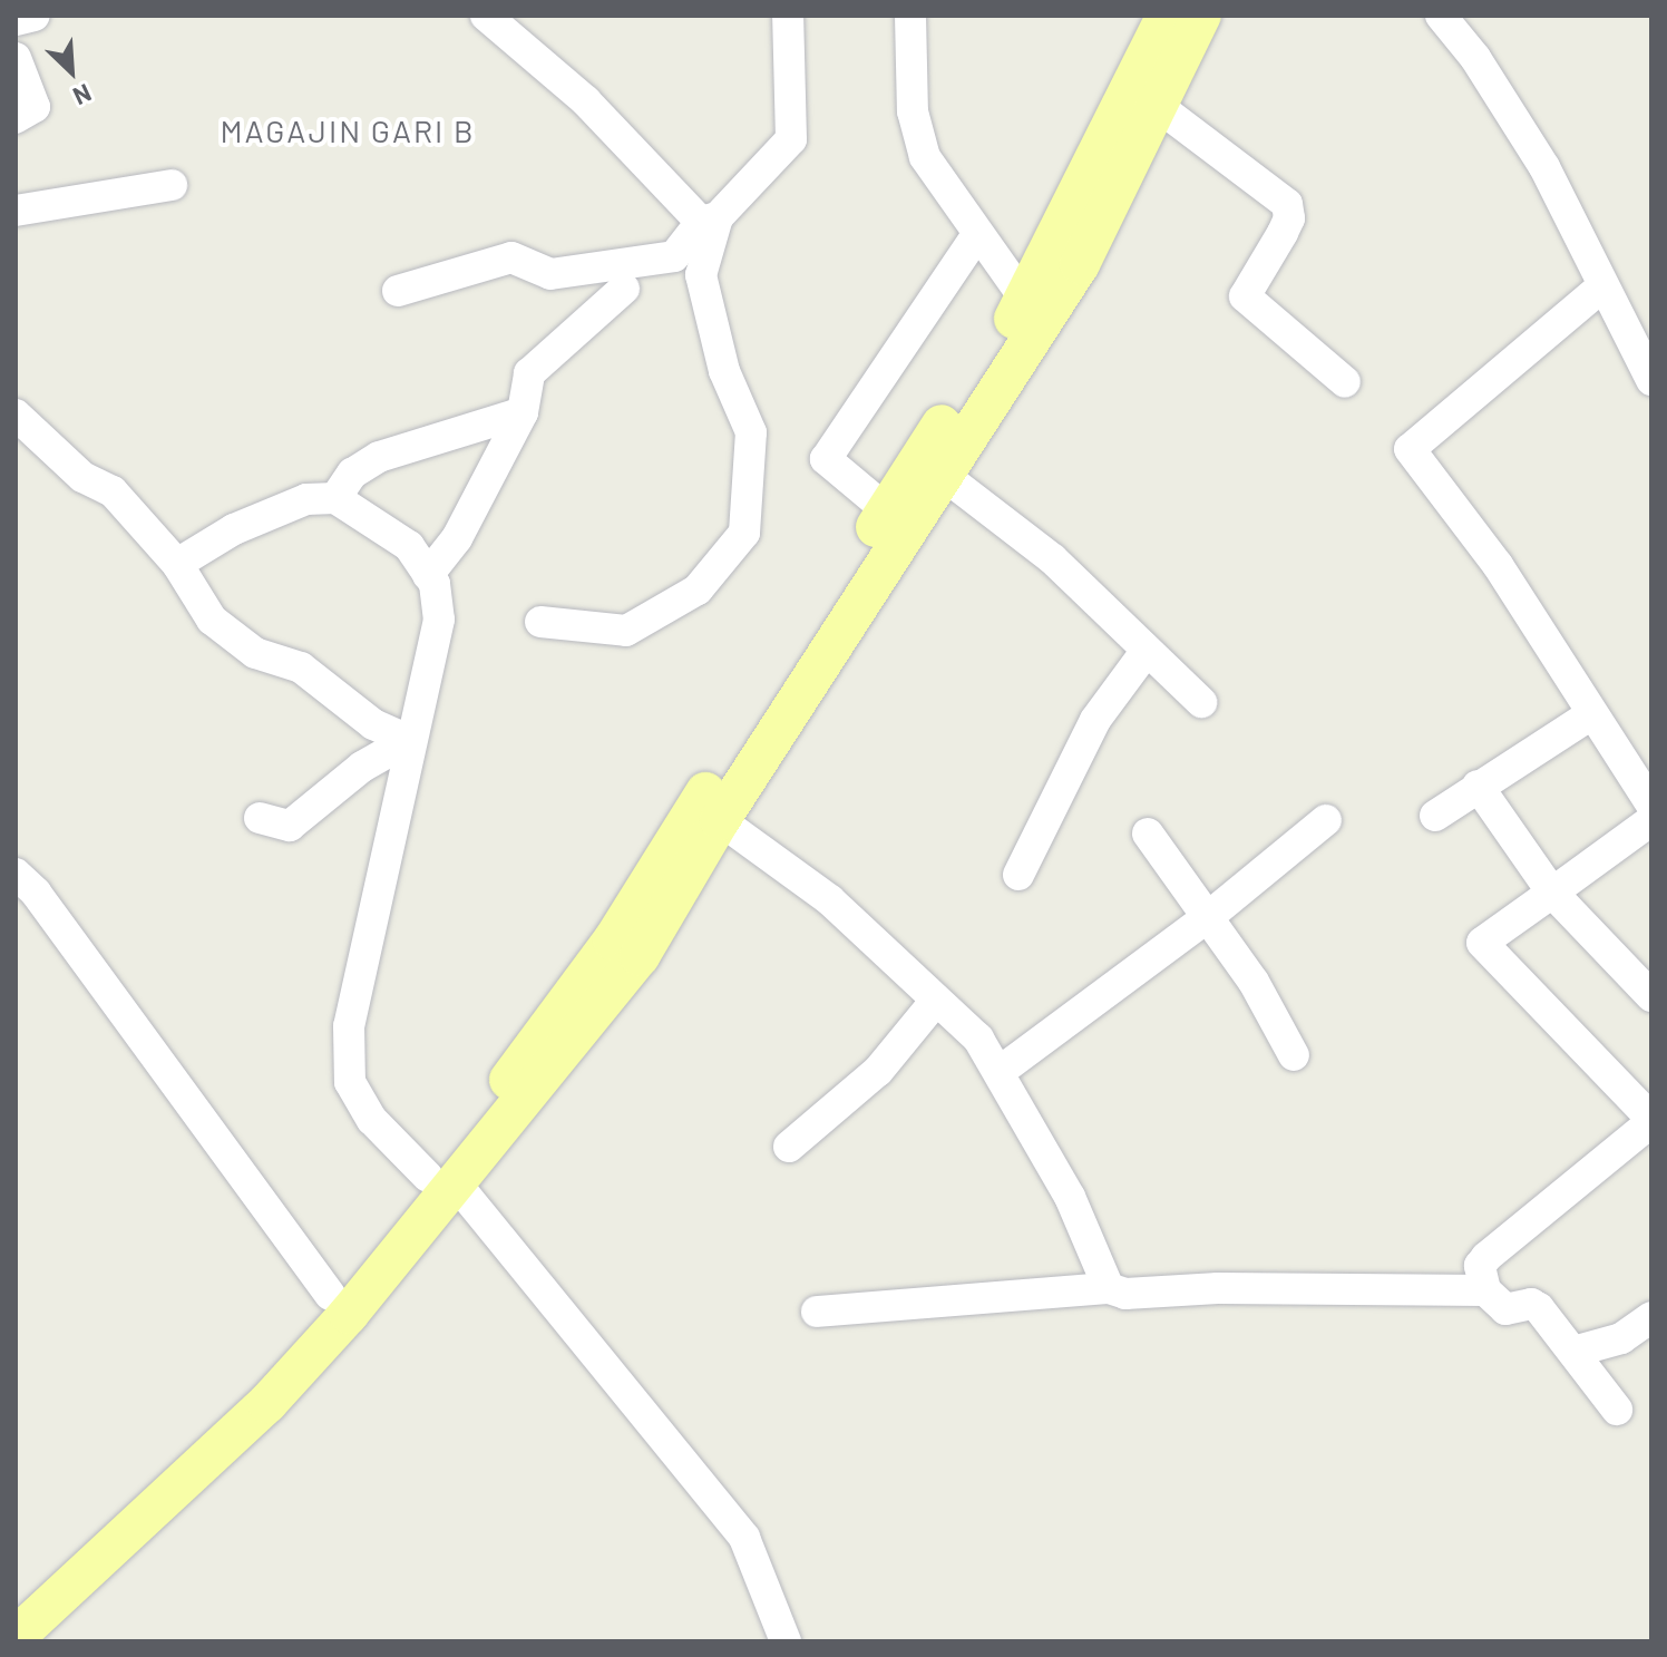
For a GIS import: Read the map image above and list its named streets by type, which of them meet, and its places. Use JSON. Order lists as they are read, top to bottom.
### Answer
{
  "districts": ["MAGAJIN GARI B"],
  "north": "bottom right"
}
